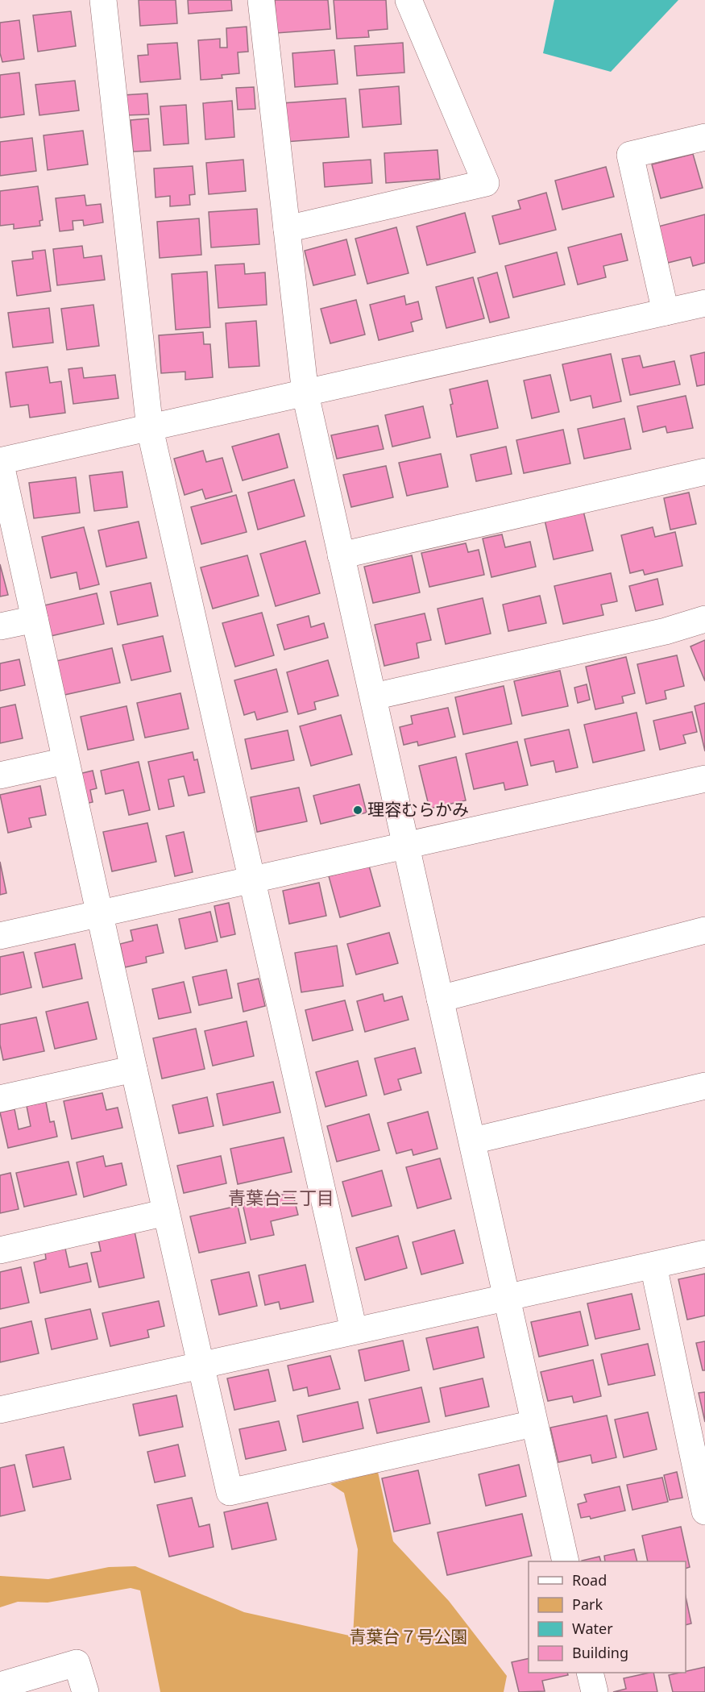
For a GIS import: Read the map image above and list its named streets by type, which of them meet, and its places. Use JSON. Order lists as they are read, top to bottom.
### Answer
{
  "districts": ["青葉台三丁目"],
  "parks": ["青葉台７号公園"],
  "places": ["理容むらかみ"],
  "legend": [
    "Road",
    "Park",
    "Water",
    "Building"
  ]
}
